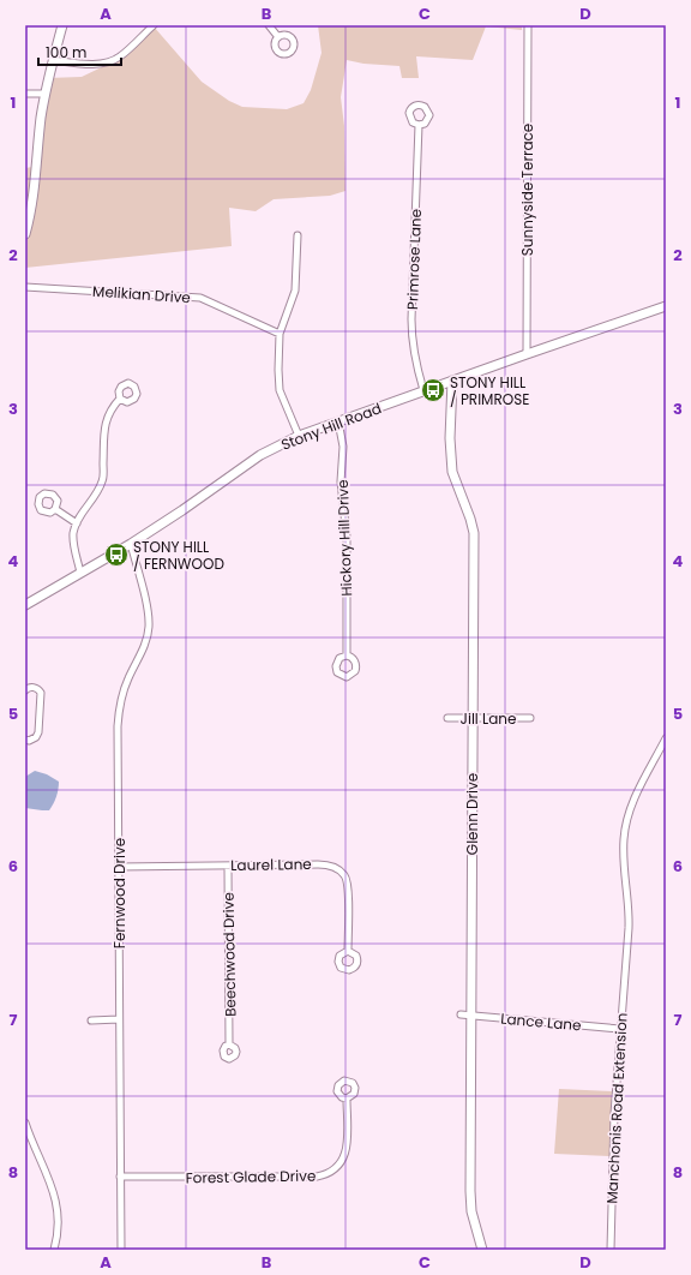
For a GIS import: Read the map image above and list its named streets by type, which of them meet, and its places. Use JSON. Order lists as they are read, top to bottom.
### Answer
{
  "streets": {
    "main road": ["Stony Hill Road", "Glenn Drive"],
    "street": [
      "Sunnyside Terrace",
      "Primrose Lane",
      "Melikian Drive",
      "Hickory Hill Drive",
      "Jill Lane",
      "Laurel Lane",
      "Fernwood Drive",
      "Beechwood Drive",
      "Lance Lane",
      "Manchonis Road Extension",
      "Forest Glade Drive"
    ]
  },
  "crossings": [
    ["Sunnyside Terrace", "Stony Hill Road"],
    ["Primrose Lane", "Stony Hill Road"],
    ["Stony Hill Road", "Hickory Hill Drive"],
    ["Stony Hill Road", "Glenn Drive"],
    ["Stony Hill Road", "Fernwood Drive"],
    ["Jill Lane", "Glenn Drive"],
    ["Glenn Drive", "Lance Lane"],
    ["Laurel Lane", "Fernwood Drive"],
    ["Laurel Lane", "Beechwood Drive"],
    ["Fernwood Drive", "Forest Glade Drive"],
    ["Lance Lane", "Manchonis Road Extension"]
  ],
  "places": {
    "bus stop": ["STONY HILL / PRIMROSE", "STONY HILL / FERNWOOD"]
  },
  "scale_bar": "100 m",
  "grid": {
    "columns": [
      "A",
      "B",
      "C",
      "D"
    ],
    "rows": [
      "1",
      "2",
      "3",
      "4",
      "5",
      "6",
      "7",
      "8"
    ]
  }
}
